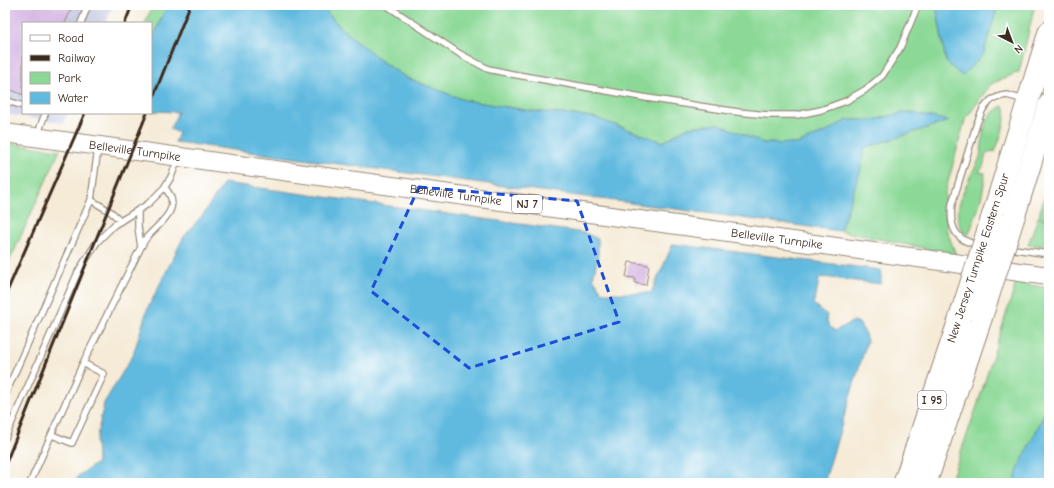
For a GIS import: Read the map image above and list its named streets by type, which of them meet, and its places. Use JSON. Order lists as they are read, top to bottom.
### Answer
{
  "streets": {
    "highway": ["New Jersey Turnpike Eastern Spur", "I 95"],
    "main road": ["Belleville Turnpike", "NJ 7"]
  },
  "legend": [
    "Road",
    "Railway",
    "Park",
    "Water"
  ],
  "north": "bottom right"
}
